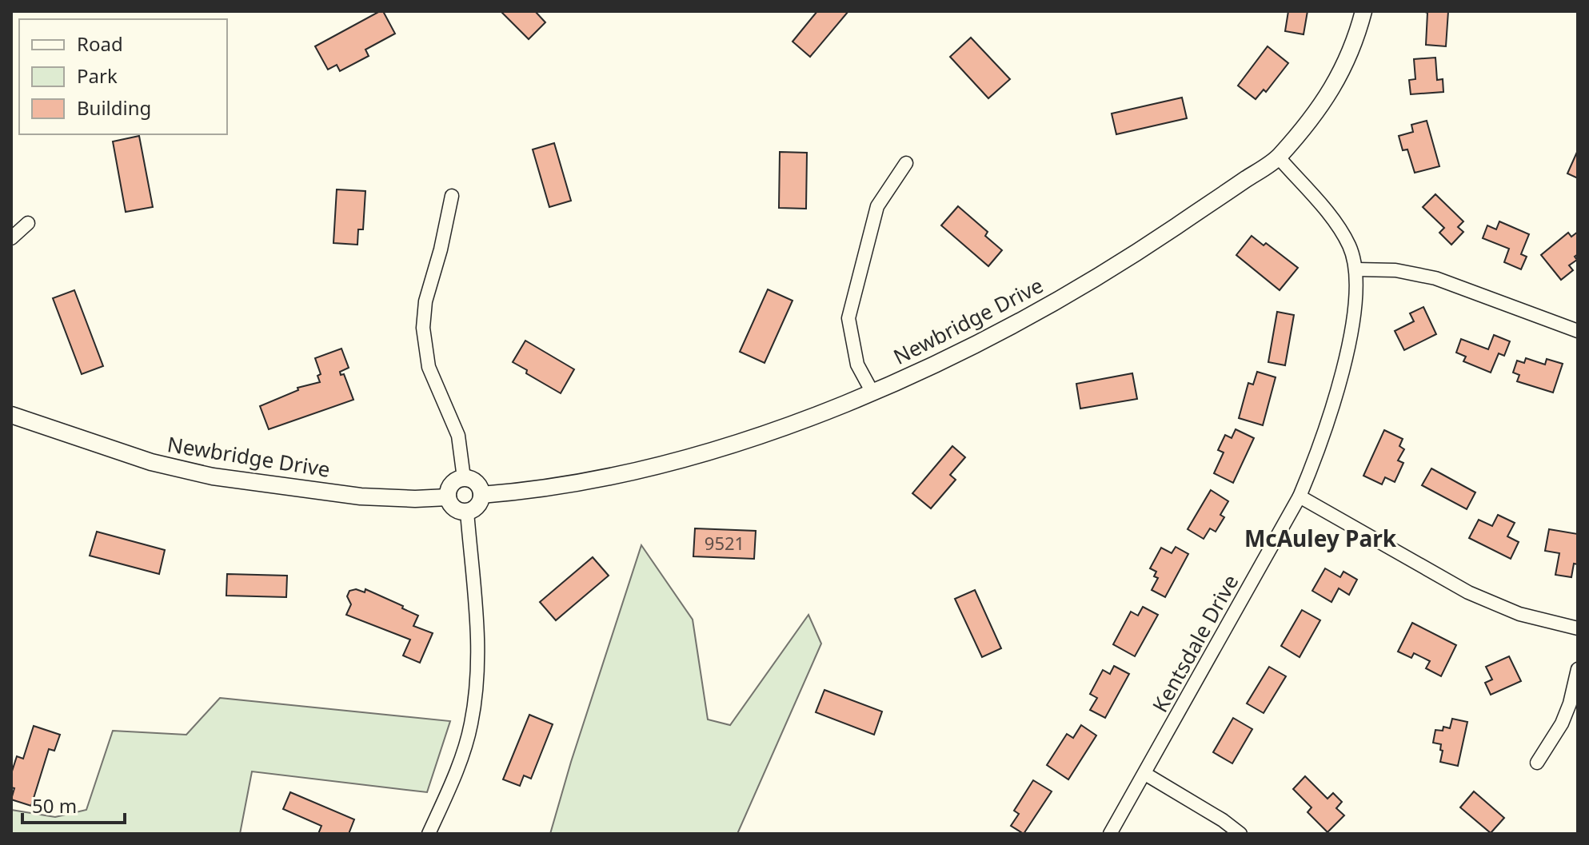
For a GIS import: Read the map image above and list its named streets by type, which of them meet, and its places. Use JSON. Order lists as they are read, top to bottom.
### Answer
{
  "streets": {
    "street": ["Newbridge Drive", "Kentsdale Drive"]
  },
  "crossings": [
    ["Newbridge Drive", "Kentsdale Drive"]
  ],
  "districts": ["McAuley Park"],
  "house_numbers": ["9521"],
  "legend": ["Road", "Park", "Building"],
  "scale_bar": "50 m"
}
